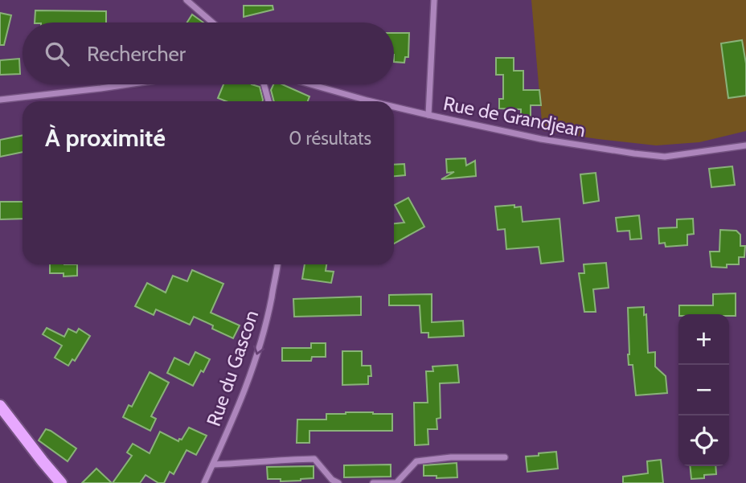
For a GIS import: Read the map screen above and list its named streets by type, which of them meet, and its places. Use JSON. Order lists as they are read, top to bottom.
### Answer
{
  "streets": {
    "street": ["Rue de Grandjean", "Rue du Gascon"]
  },
  "one_way": ["Rue du Gascon"],
  "page": {
    "search": "Rechercher",
    "heading": ["À proximité", "0 résultats"],
    "map_buttons": ["+", "−"]
  }
}
